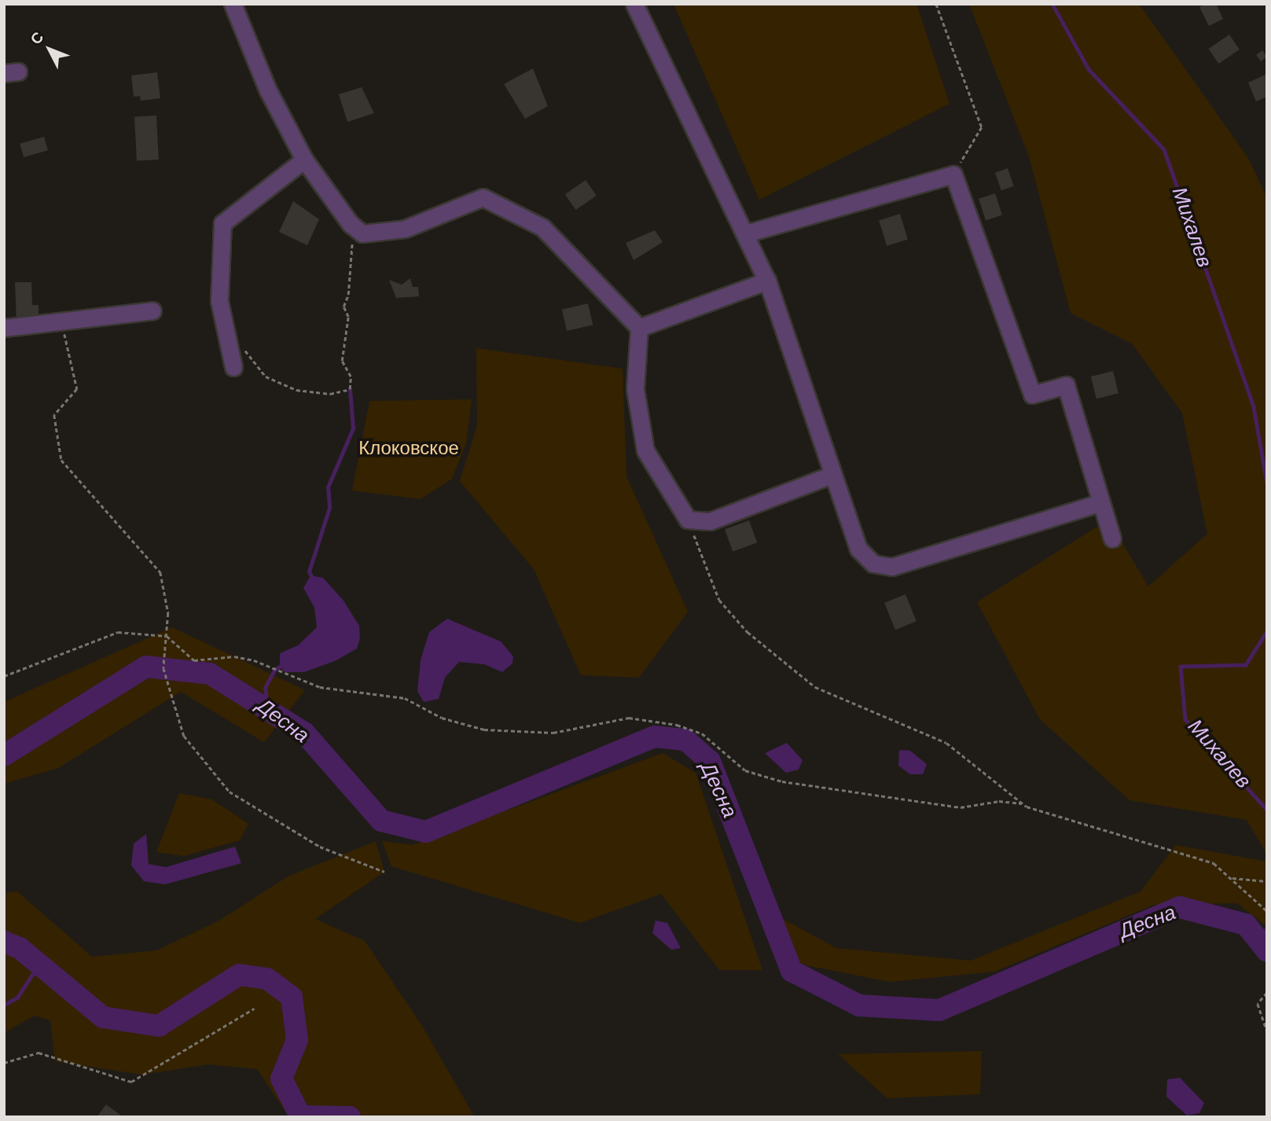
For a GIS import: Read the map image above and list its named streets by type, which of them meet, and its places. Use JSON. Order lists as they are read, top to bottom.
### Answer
{
  "water": ["Михалев", "Десна"],
  "parks": ["Клоковское"],
  "north": "top left"
}
